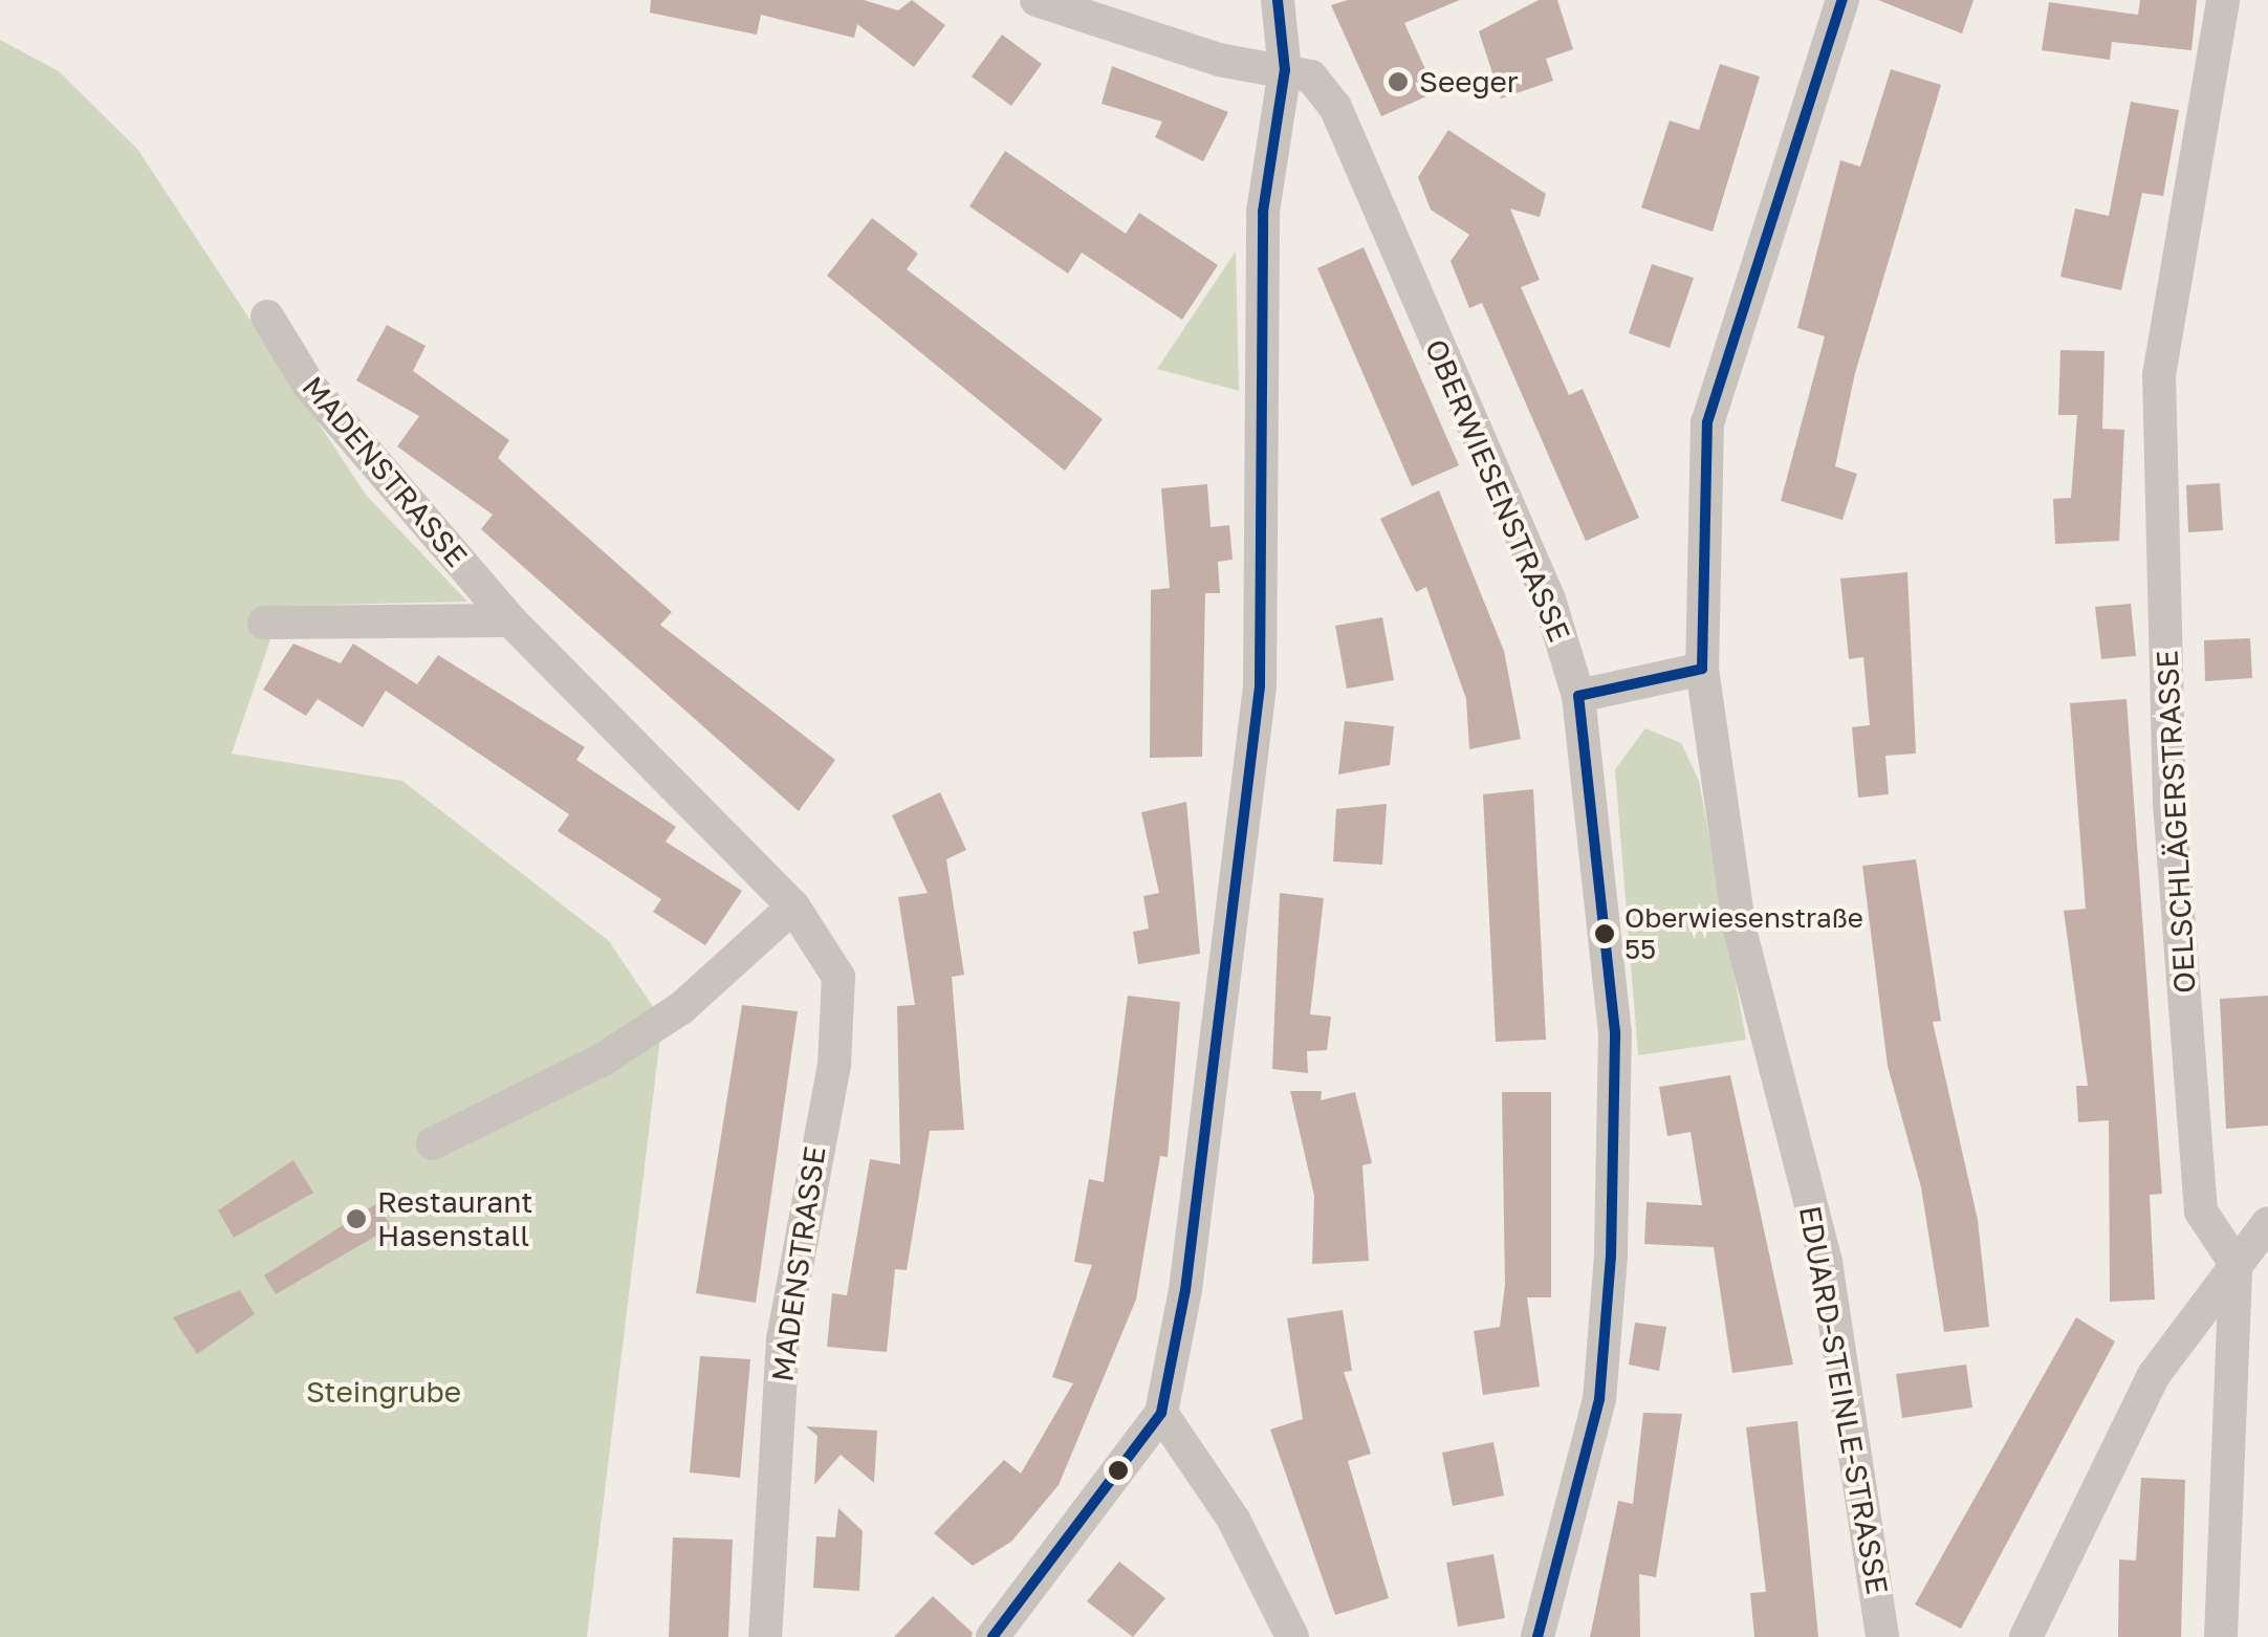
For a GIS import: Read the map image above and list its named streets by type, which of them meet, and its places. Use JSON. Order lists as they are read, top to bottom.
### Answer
{
  "streets": {
    "street": [
      "MADENSTRASSE",
      "OBERWIESENSTRASSE",
      "OELSCHLÄGERSTRASSE",
      "EDUARD-STEINLE-STRASSE"
    ]
  },
  "parks": ["Steingrube"],
  "places": ["Seeger", "Oberwiesenstraße 55", "Restaurant Hasenstall"]
}
